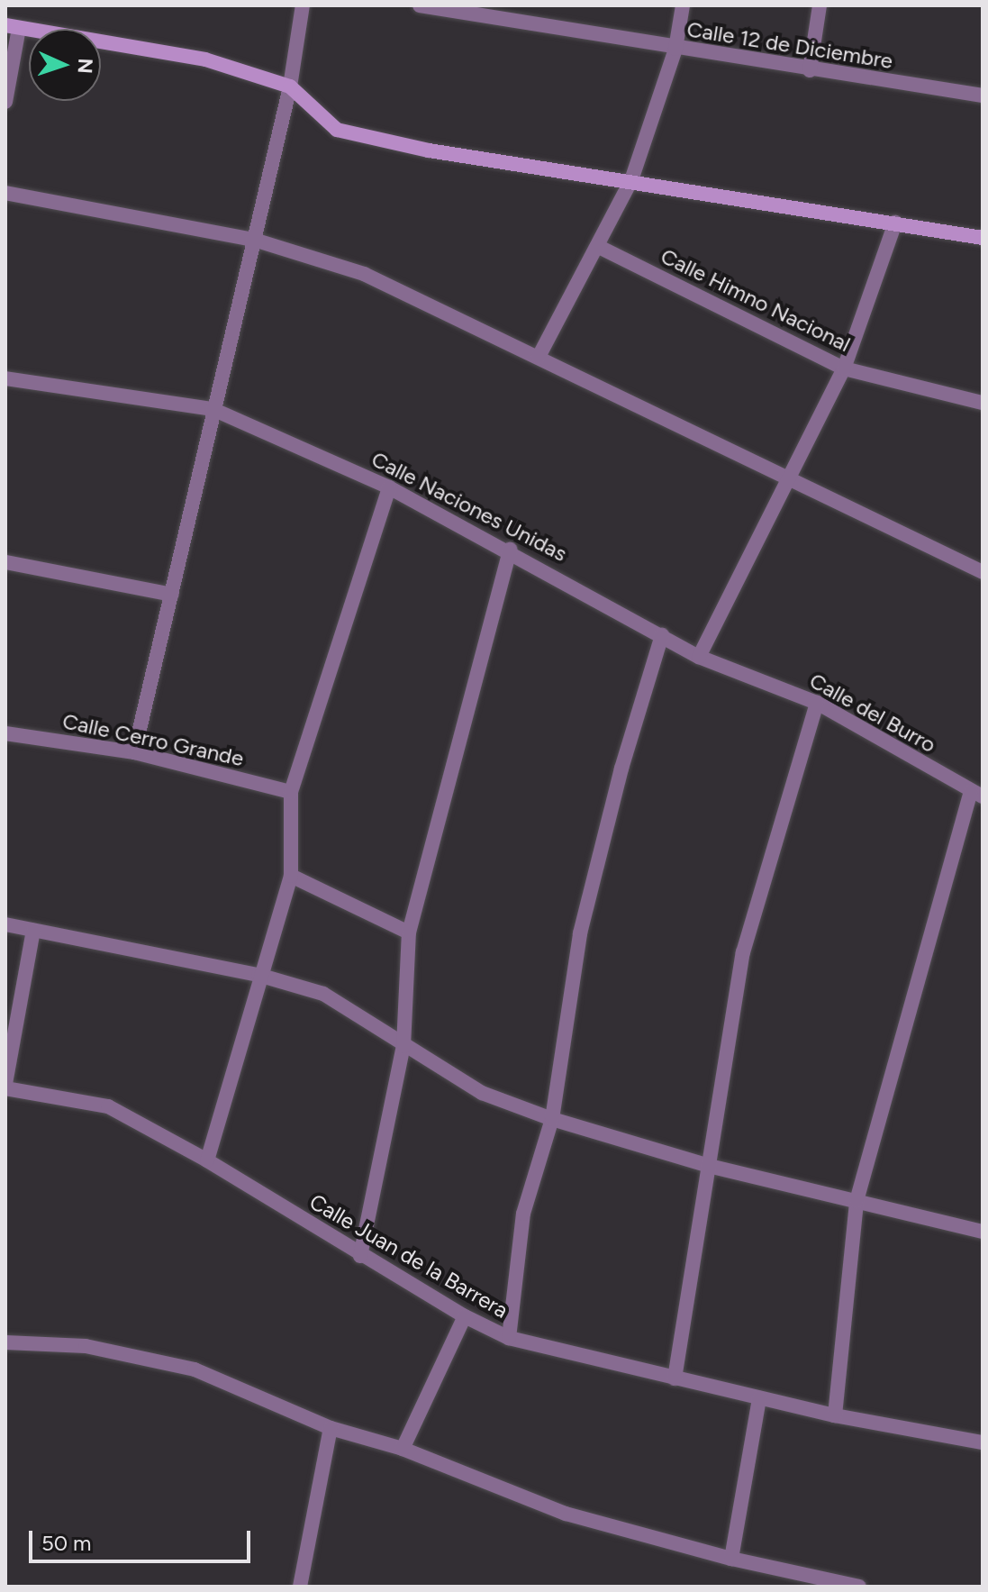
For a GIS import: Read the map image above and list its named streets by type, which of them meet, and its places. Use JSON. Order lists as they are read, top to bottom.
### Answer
{
  "streets": {
    "street": [
      "Calle 12 de Diciembre",
      "Calle Himno Nacional",
      "Calle Naciones Unidas",
      "Calle del Burro",
      "Calle Cerro Grande",
      "Calle Juan de la Barrera"
    ]
  },
  "crossings": [
    ["Calle Naciones Unidas", "Calle del Burro"]
  ],
  "scale_bar": "50 m",
  "north": "right"
}
